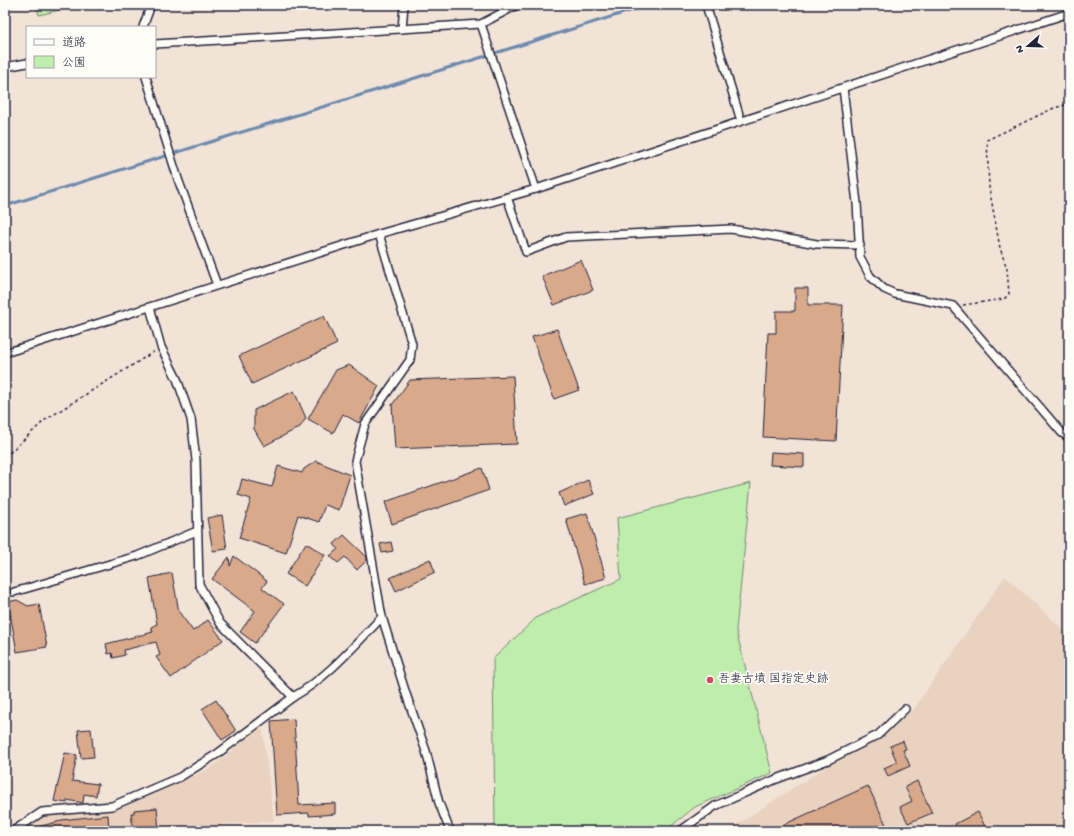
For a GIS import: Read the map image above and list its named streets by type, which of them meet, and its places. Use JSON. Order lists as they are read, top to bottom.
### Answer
{
  "places": ["吾妻古墳 国指定史跡"],
  "legend": ["道路", "公園"],
  "north": "left"
}
